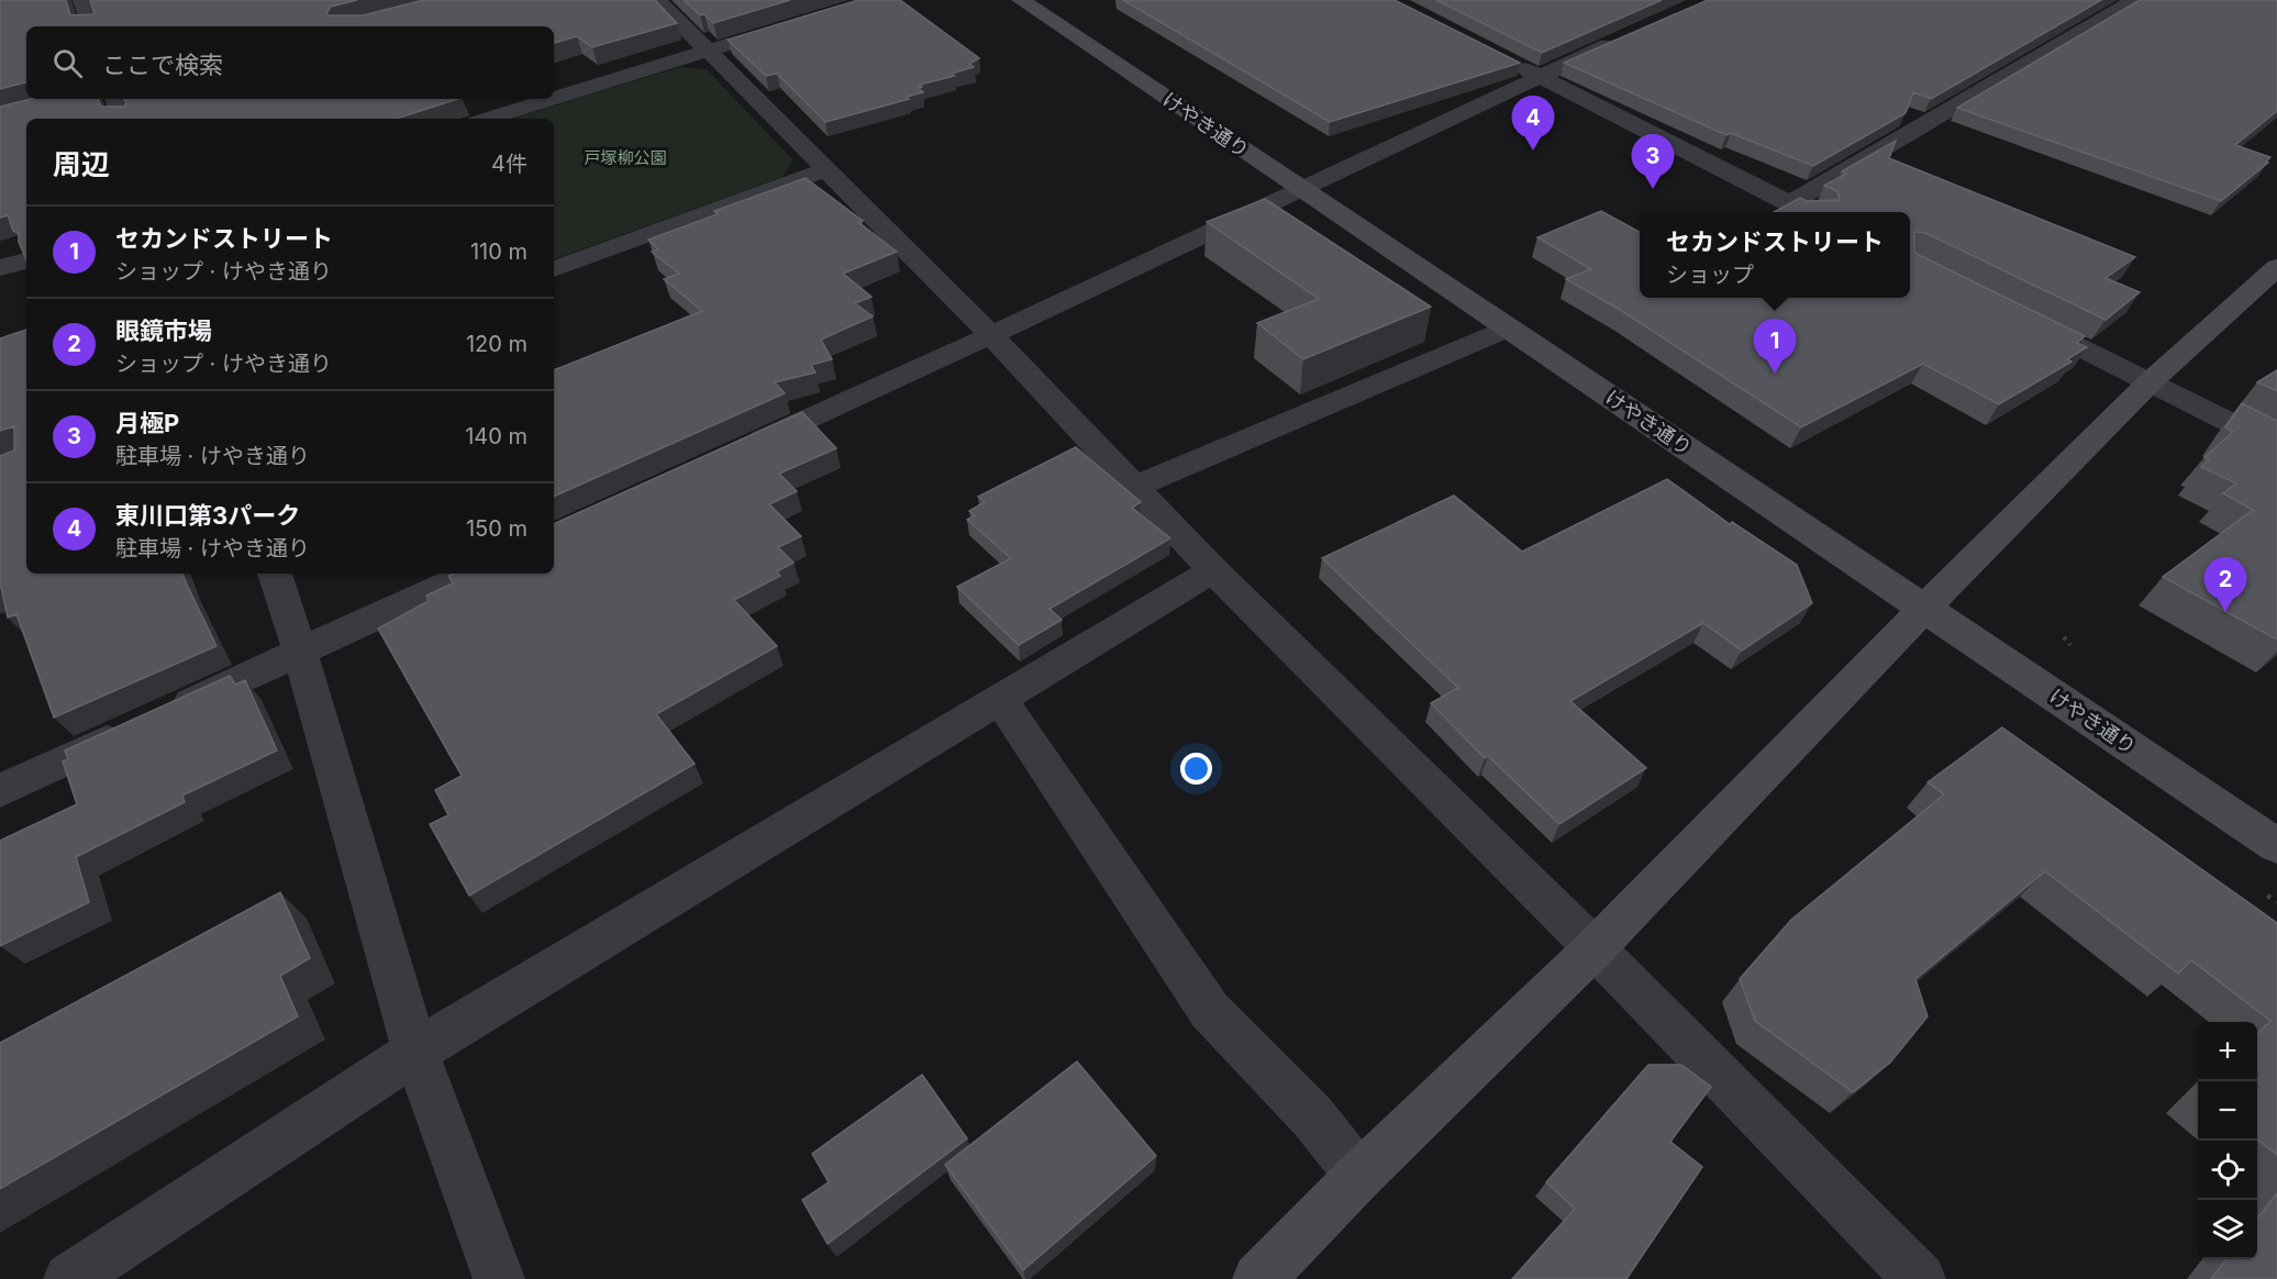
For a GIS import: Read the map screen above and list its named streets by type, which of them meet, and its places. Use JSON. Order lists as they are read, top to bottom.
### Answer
{
  "streets": {
    "street": ["けやき通り"]
  },
  "parks": ["戸塚柳公園"],
  "page": {
    "search": "ここで検索",
    "pins": [
      "4",
      "3",
      "1",
      "2"
    ],
    "heading": ["周辺", "4件"],
    "list": [
      {
        "mark": "1",
        "name": "セカンドストリート",
        "note": "ショップ · けやき通り",
        "value": "110 m"
      },
      {
        "mark": "2",
        "name": "眼鏡市場",
        "note": "ショップ · けやき通り",
        "value": "120 m"
      },
      {
        "mark": "3",
        "name": "月極P",
        "note": "駐車場 · けやき通り",
        "value": "140 m"
      },
      {
        "mark": "4",
        "name": "東川口第3パーク",
        "note": "駐車場 · けやき通り",
        "value": "150 m"
      }
    ],
    "popup": ["セカンドストリート", "ショップ"],
    "map_buttons": ["+", "−"]
  }
}
